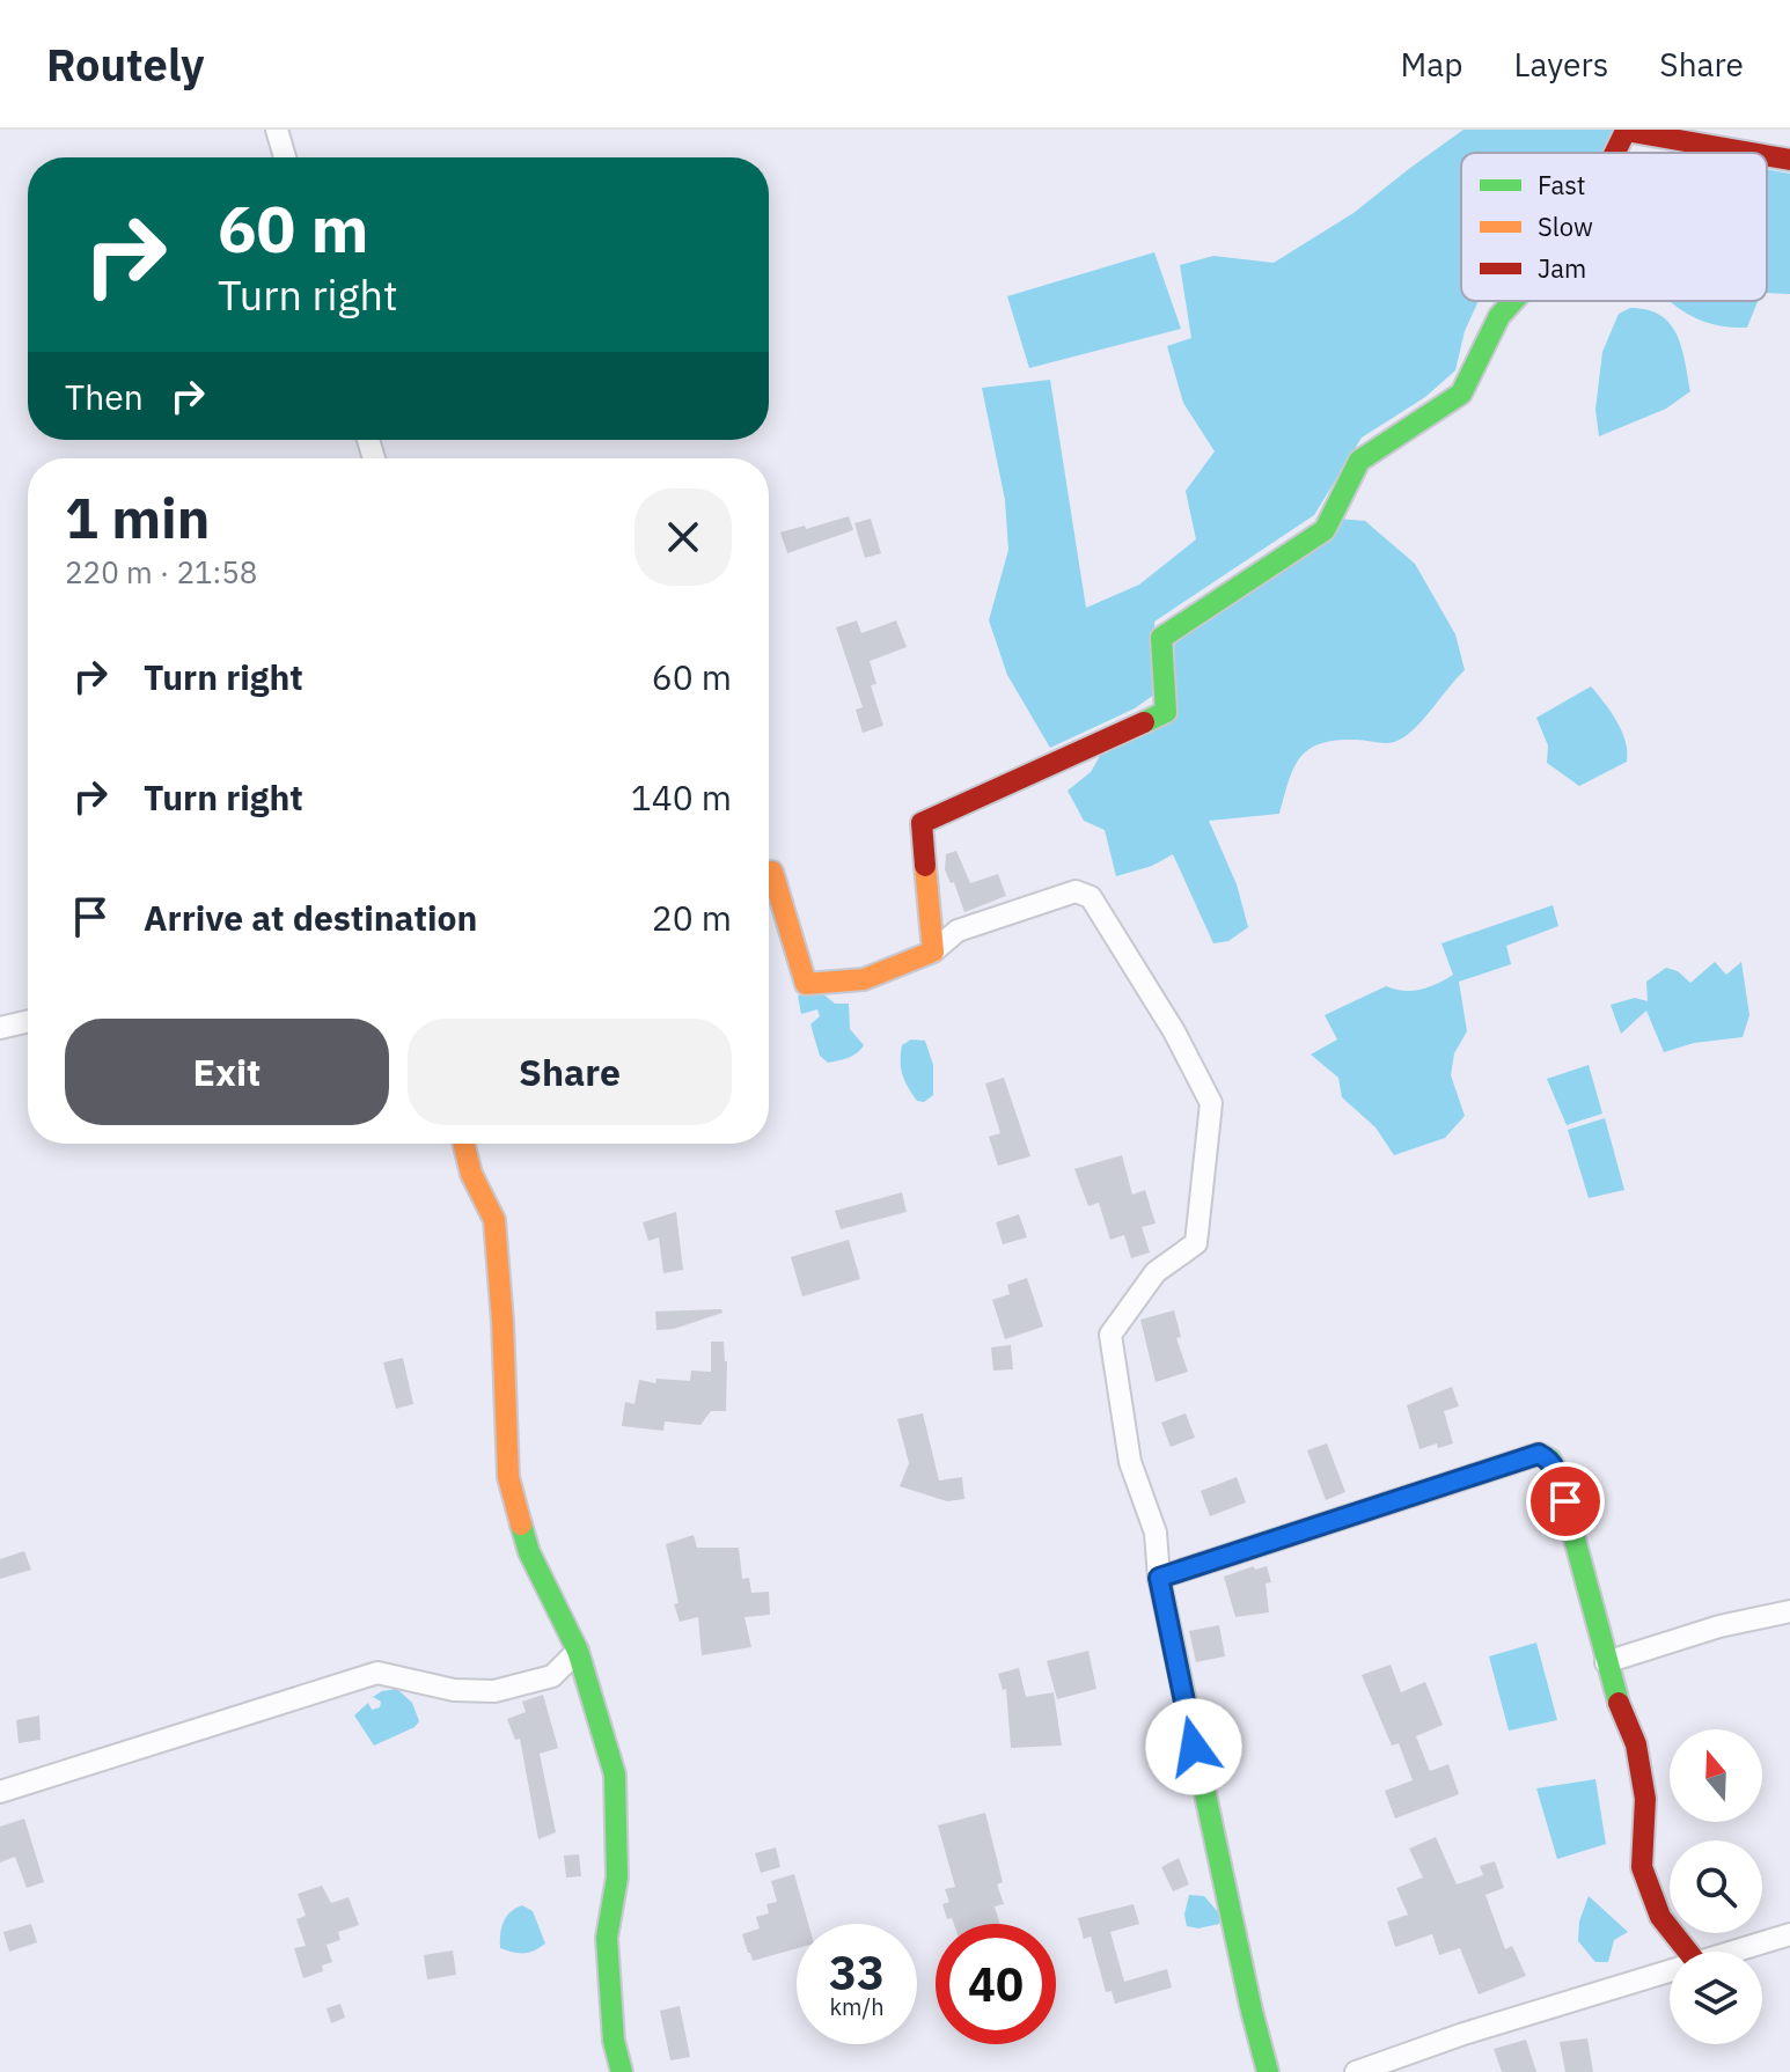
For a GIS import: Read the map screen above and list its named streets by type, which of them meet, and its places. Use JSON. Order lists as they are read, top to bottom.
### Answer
{
  "legend": ["Fast", "Slow", "Jam"],
  "north": "top",
  "page": {
    "header": "Routely",
    "nav": ["Map", "Layers", "Share"],
    "turn": ["60 m", "Turn right"],
    "then": "Then",
    "heading": ["1 min", "220 m · 21:58"],
    "list": [
      {
        "name": "Turn right",
        "value": "60 m"
      },
      {
        "name": "Turn right",
        "value": "140 m"
      },
      {
        "name": "Arrive at destination",
        "value": "20 m"
      }
    ],
    "buttons": ["Exit", "Share"],
    "speed": "33 km/h",
    "limit": "40"
  }
}
